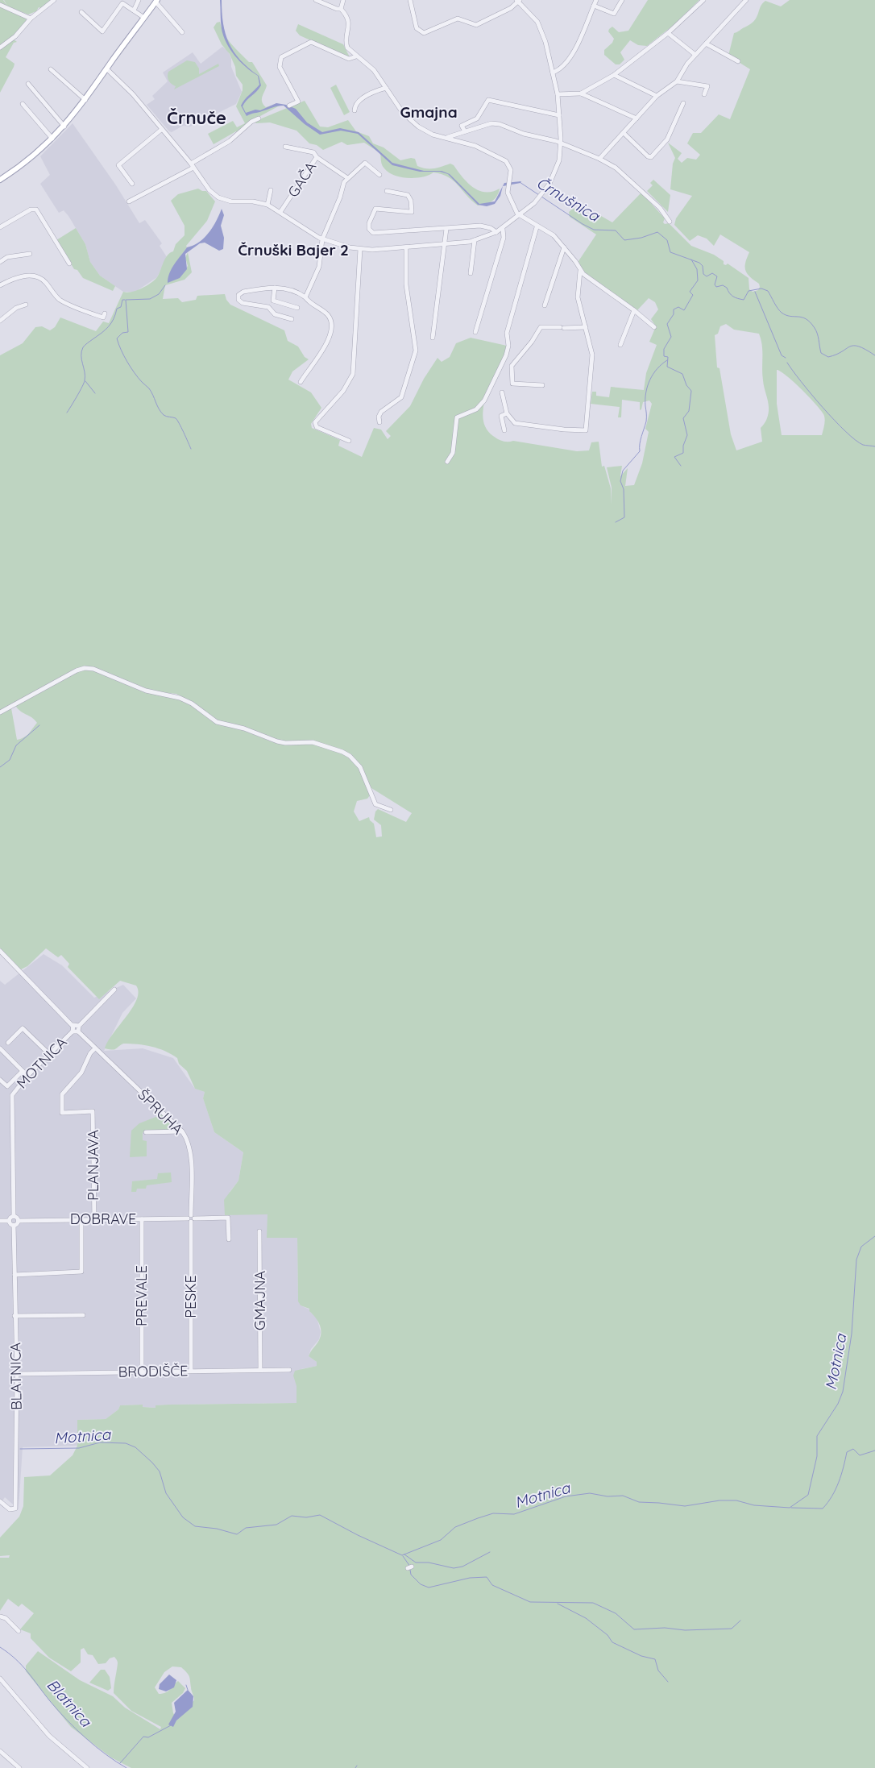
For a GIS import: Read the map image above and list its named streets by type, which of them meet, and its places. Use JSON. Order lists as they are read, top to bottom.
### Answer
{
  "streets": {
    "street": [
      "GAČA",
      "MOTNICA",
      "ŠPRUHA",
      "PLANJAVA",
      "DOBRAVE",
      "PREVALE",
      "PESKE",
      "GMAJNA",
      "BRODIŠČE",
      "BLATNICA"
    ]
  },
  "crossings": [
    ["ŠPRUHA", "PLANJAVA"],
    ["ŠPRUHA", "DOBRAVE"],
    ["ŠPRUHA", "PESKE"],
    ["PLANJAVA", "DOBRAVE"],
    ["DOBRAVE", "PREVALE"],
    ["DOBRAVE", "PESKE"],
    ["PREVALE", "BRODIŠČE"],
    ["PESKE", "BRODIŠČE"],
    ["GMAJNA", "BRODIŠČE"],
    ["BRODIŠČE", "BLATNICA"]
  ],
  "districts": ["Gmajna", "Črnuče", "Črnuški Bajer 2"],
  "water": ["Črnušnica", "Motnica", "Blatnica"]
}
